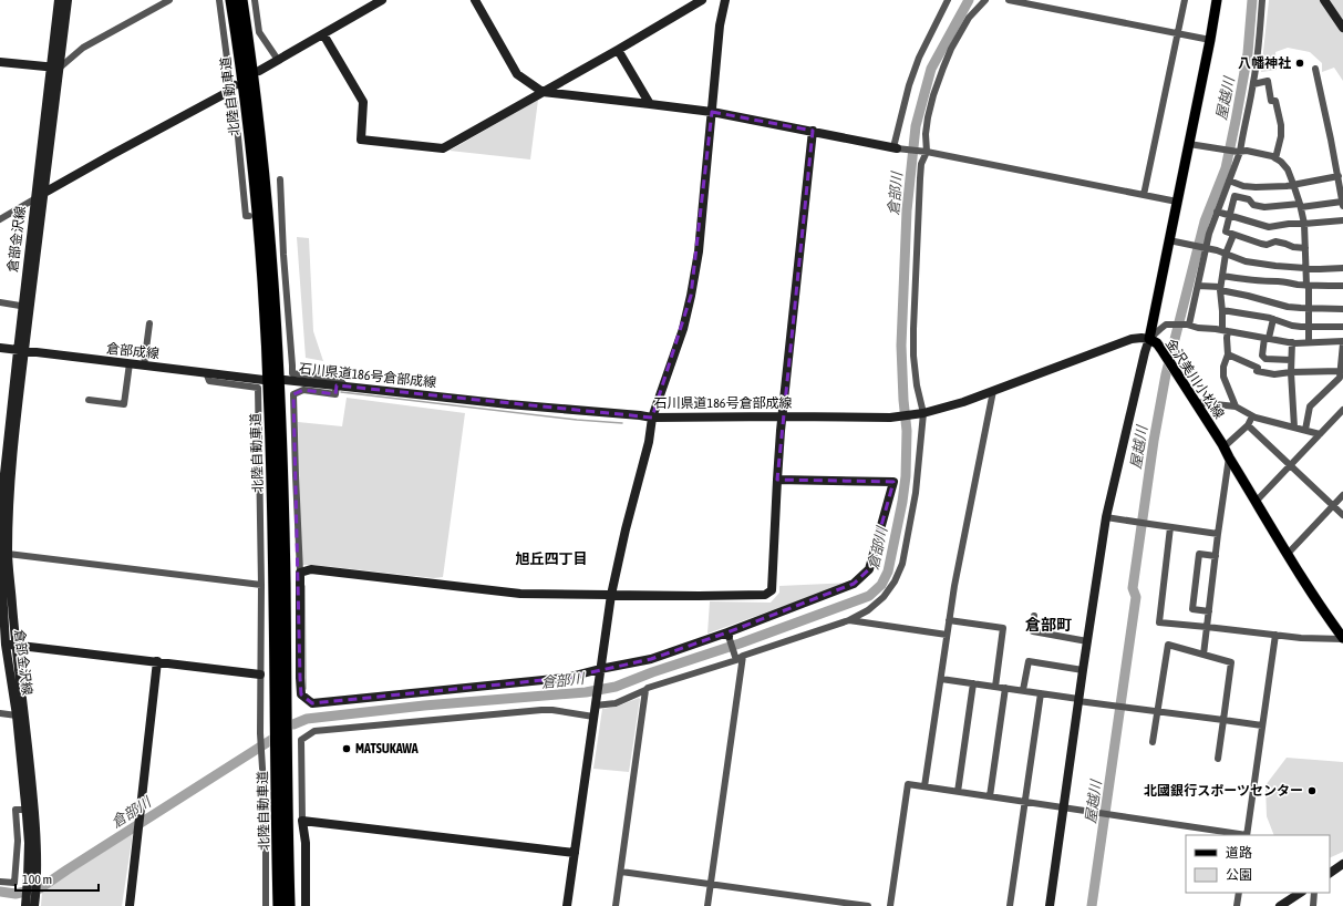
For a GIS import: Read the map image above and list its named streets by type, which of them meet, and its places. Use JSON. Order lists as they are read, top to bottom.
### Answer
{
  "streets": {
    "highway": ["北陸自動車道"],
    "main road": ["金沢美川小松線"],
    "street": ["倉部金沢線", "倉部成線", "石川県道186号倉部成線"]
  },
  "crossings": [
    ["倉部金沢線", "倉部成線"],
    ["石川県道186号倉部成線", "金沢美川小松線"]
  ],
  "districts": ["旭丘四丁目", "倉部町"],
  "water": ["屋越川", "倉部川"],
  "places": ["八幡神社", "MATSUKAWA", "北國銀行スポーツセンター"],
  "legend": ["道路", "公園"],
  "scale_bar": "100 m"
}
